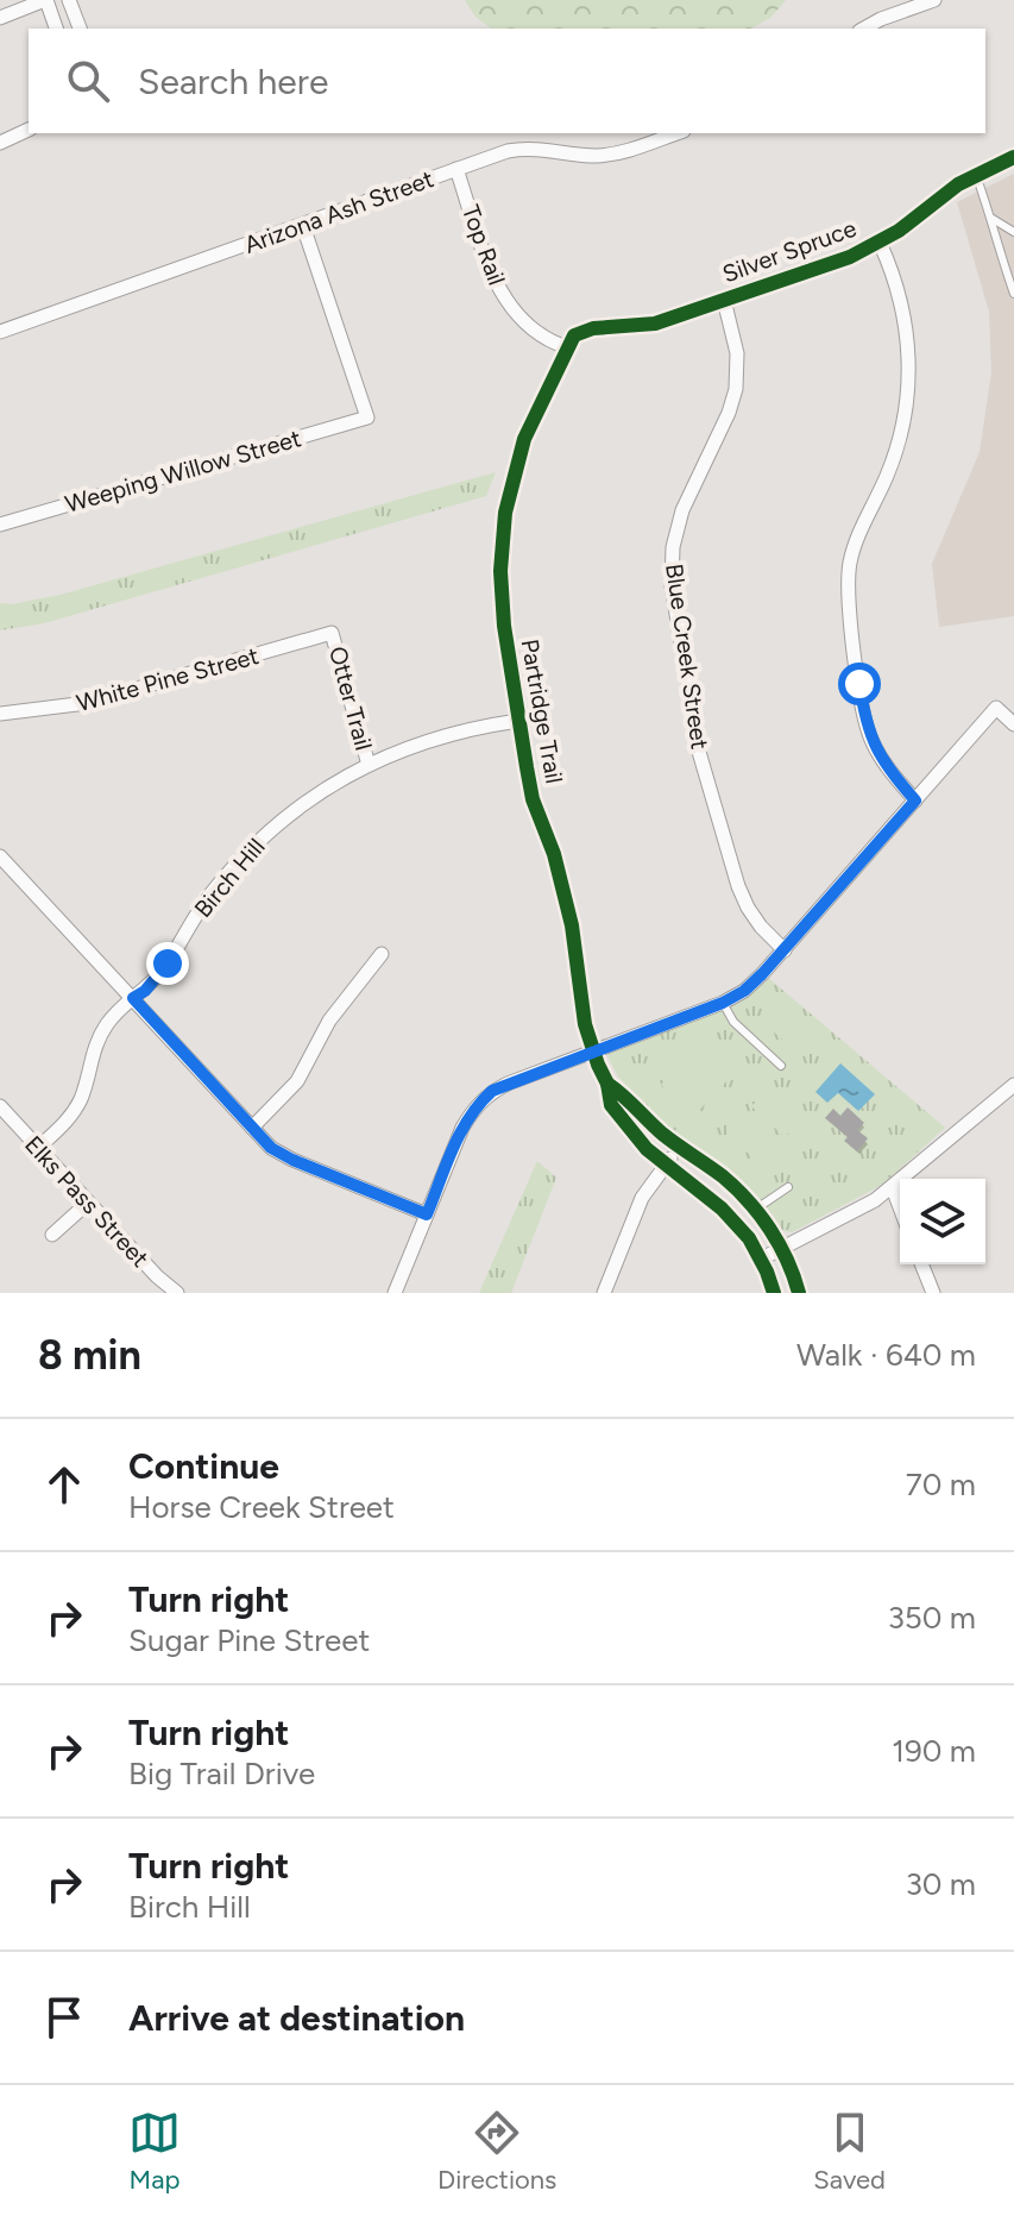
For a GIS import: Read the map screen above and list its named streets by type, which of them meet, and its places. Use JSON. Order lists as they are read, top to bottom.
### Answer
{
  "streets": {
    "street": [
      "Arizona Ash Street",
      "Top Rail",
      "Silver Spruce",
      "Weeping Willow Street",
      "Blue Creek Street",
      "White Pine Street",
      "Otter Trail",
      "Partridge Trail",
      "Birch Hill",
      "Elks Pass Street"
    ]
  },
  "crossings": [
    ["Arizona Ash Street", "Top Rail"],
    ["Arizona Ash Street", "Weeping Willow Street"],
    ["Top Rail", "Silver Spruce"],
    ["Top Rail", "Partridge Trail"],
    ["Silver Spruce", "Blue Creek Street"],
    ["Silver Spruce", "Partridge Trail"],
    ["White Pine Street", "Otter Trail"],
    ["Otter Trail", "Birch Hill"],
    ["Partridge Trail", "Birch Hill"],
    ["Birch Hill", "Elks Pass Street"]
  ],
  "page": {
    "search": "Search here",
    "heading": ["8 min", "Walk · 640 m"],
    "list": [
      ["Continue", "Horse Creek Street", "70 m"],
      ["Turn right", "Sugar Pine Street", "350 m"],
      ["Turn right", "Big Trail Drive", "190 m"],
      ["Turn right", "Birch Hill", "30 m"],
      "Arrive at destination"
    ],
    "nav": ["Map", "Directions", "Saved"]
  }
}
